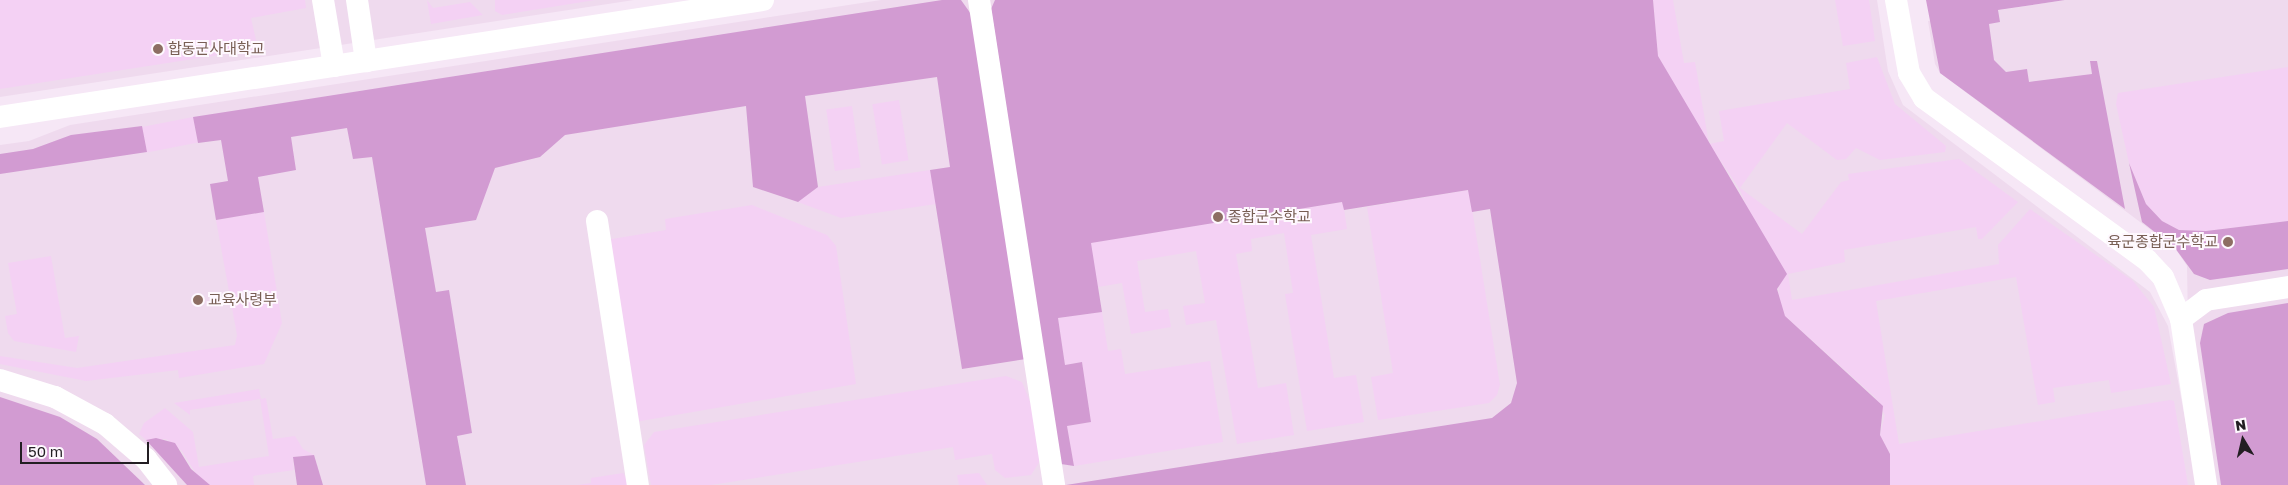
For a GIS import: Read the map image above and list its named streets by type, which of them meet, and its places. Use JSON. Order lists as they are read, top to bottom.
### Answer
{
  "places": [
    "합동군사대학교",
    "종합군수학교",
    "육군종합군수학교",
    "교육사령부"
  ],
  "scale_bar": "50 m",
  "north": "top"
}
